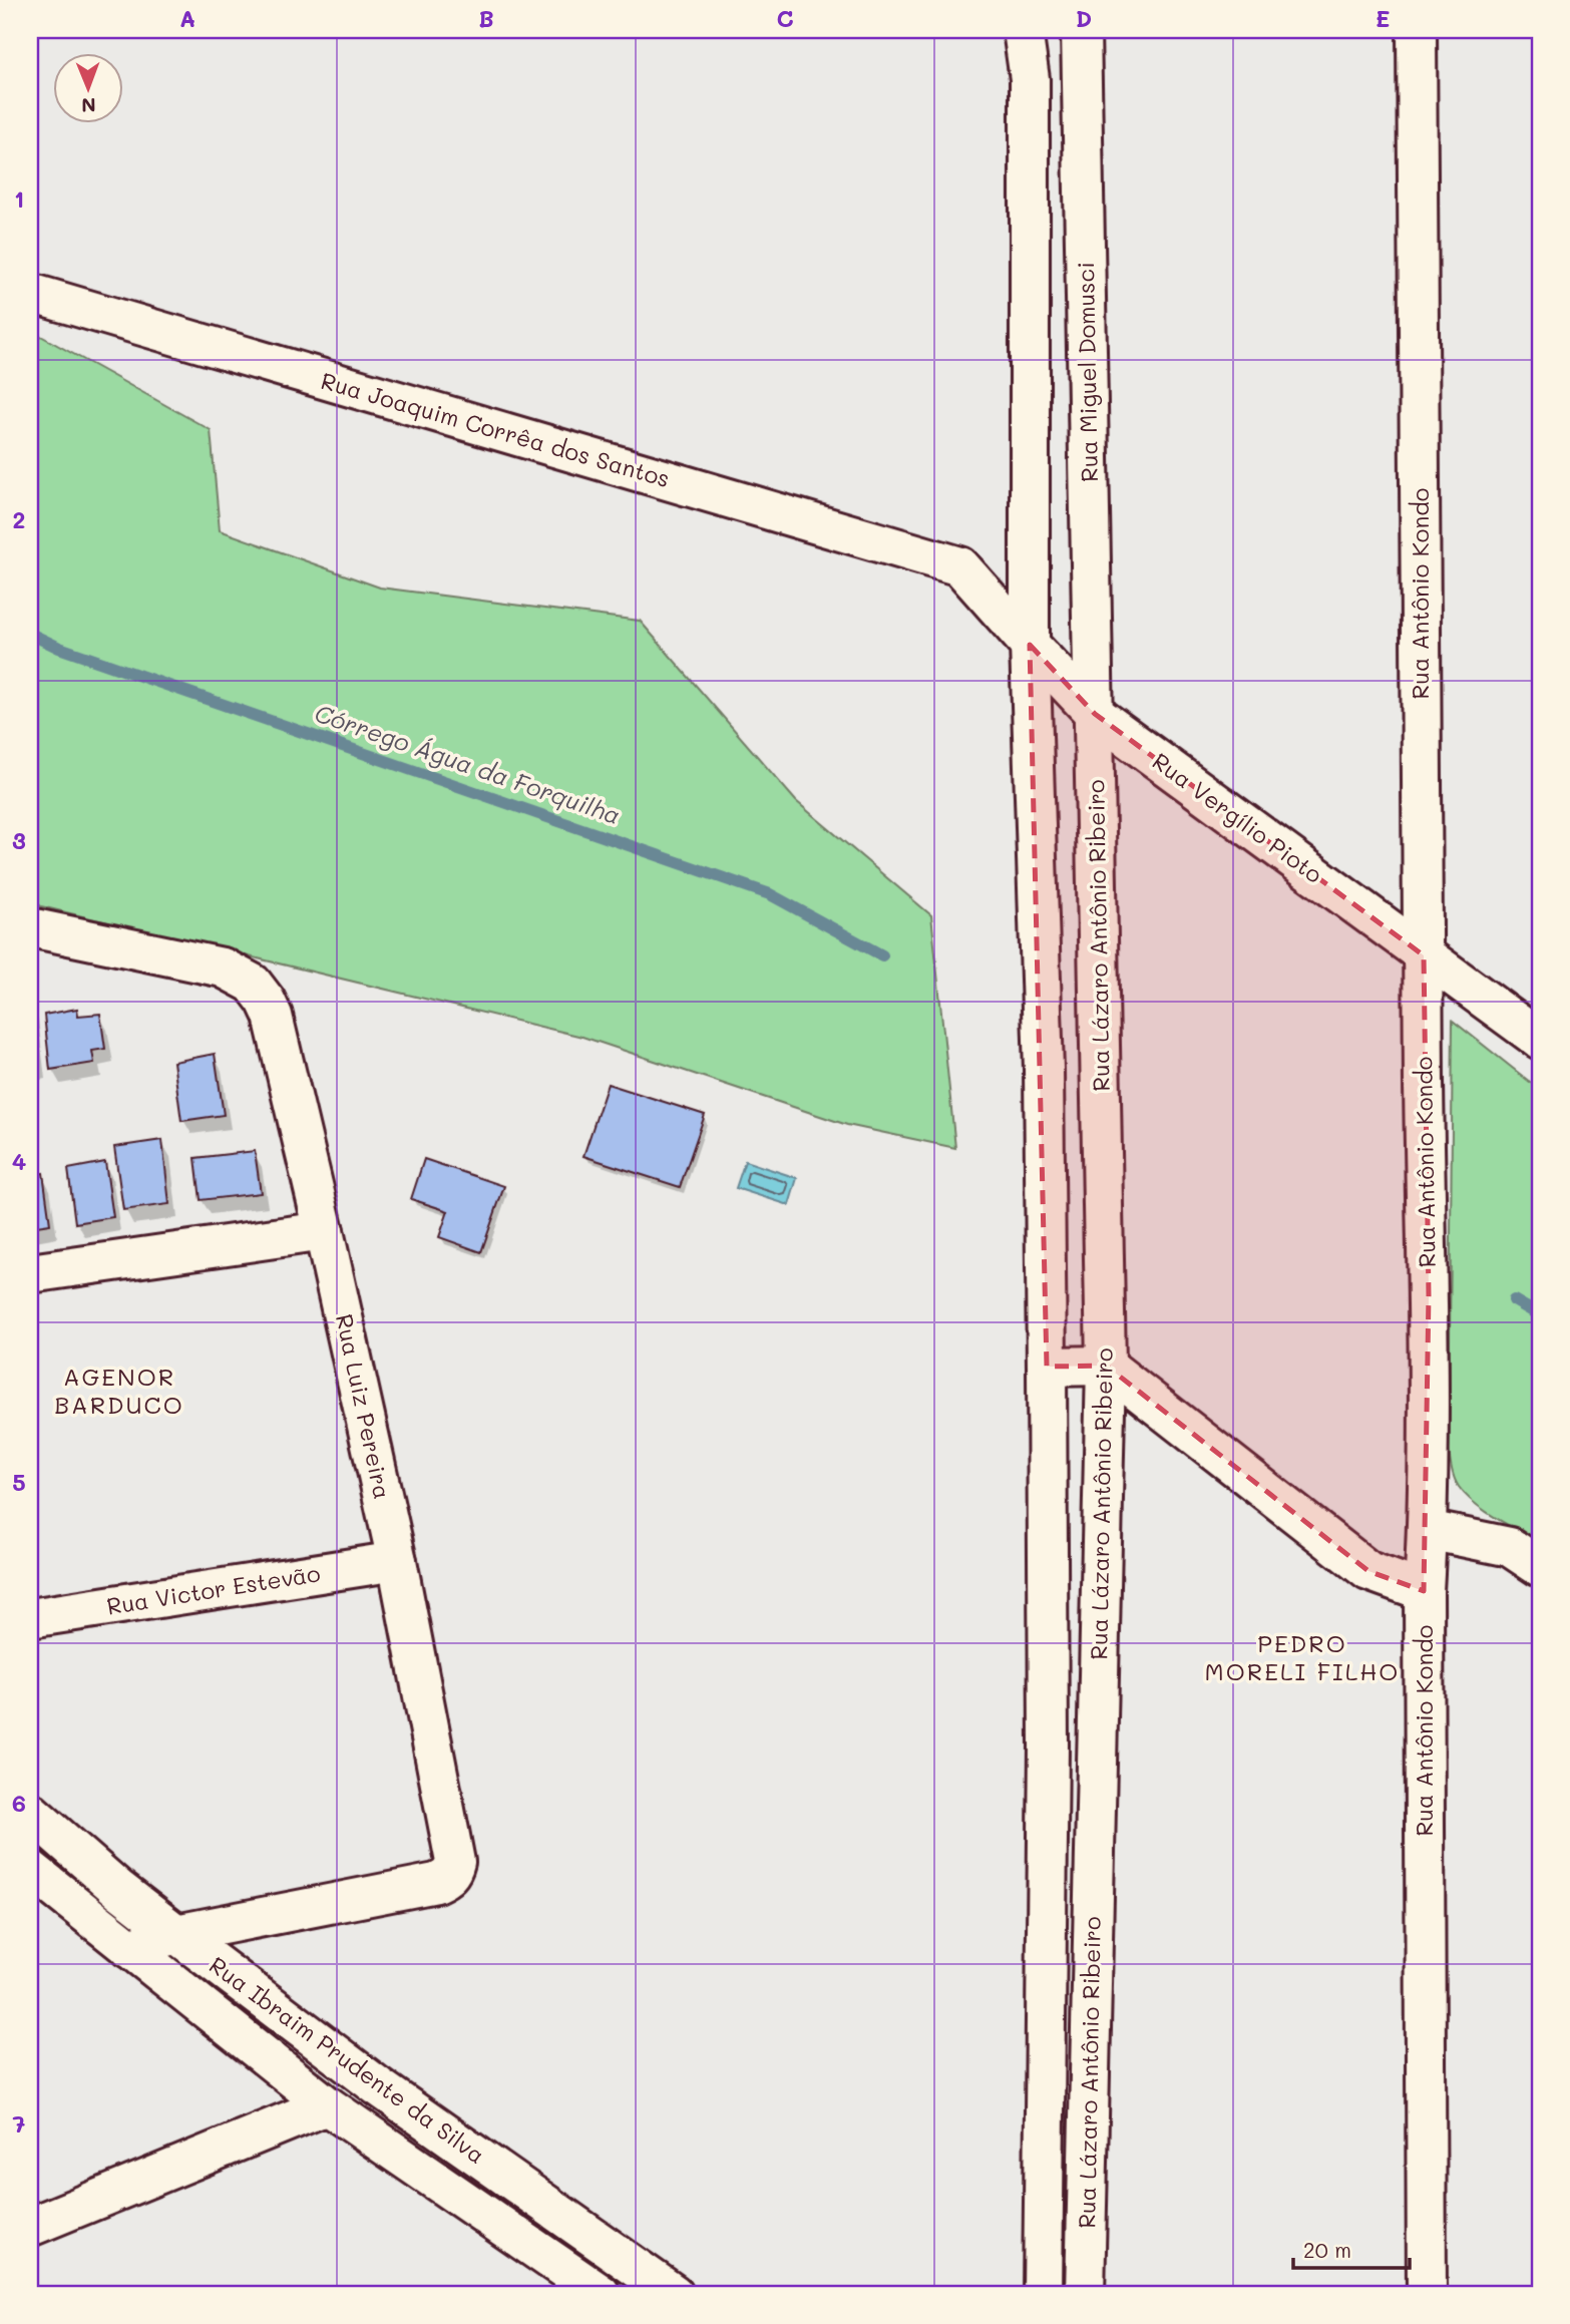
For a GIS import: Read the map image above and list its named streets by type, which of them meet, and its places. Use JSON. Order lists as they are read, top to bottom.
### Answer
{
  "streets": {
    "street": [
      "Rua Miguel Domusci",
      "Rua Joaquim Corrêa dos Santos",
      "Rua Antônio Kondo",
      "Rua Vergílio Pioto",
      "Rua Lázaro Antônio Ribeiro",
      "Rua Luiz Pereira",
      "Rua Victor Estevão",
      "Rua Ibraim Prudente da Silva"
    ]
  },
  "crossings": [
    ["Rua Miguel Domusci", "Rua Vergílio Pioto"],
    ["Rua Miguel Domusci", "Rua Lázaro Antônio Ribeiro"],
    ["Rua Joaquim Corrêa dos Santos", "Rua Vergílio Pioto"],
    ["Rua Antônio Kondo", "Rua Vergílio Pioto"],
    ["Rua Vergílio Pioto", "Rua Lázaro Antônio Ribeiro"],
    ["Rua Luiz Pereira", "Rua Victor Estevão"],
    ["Rua Luiz Pereira", "Rua Ibraim Prudente da Silva"]
  ],
  "districts": ["AGENOR BARDUCO", "PEDRO MORELI FILHO"],
  "water": ["Córrego Água da Forquilha"],
  "scale_bar": "20 m",
  "north": "bottom",
  "grid": {
    "columns": [
      "A",
      "B",
      "C",
      "D",
      "E"
    ],
    "rows": [
      "1",
      "2",
      "3",
      "4",
      "5",
      "6",
      "7"
    ]
  }
}
